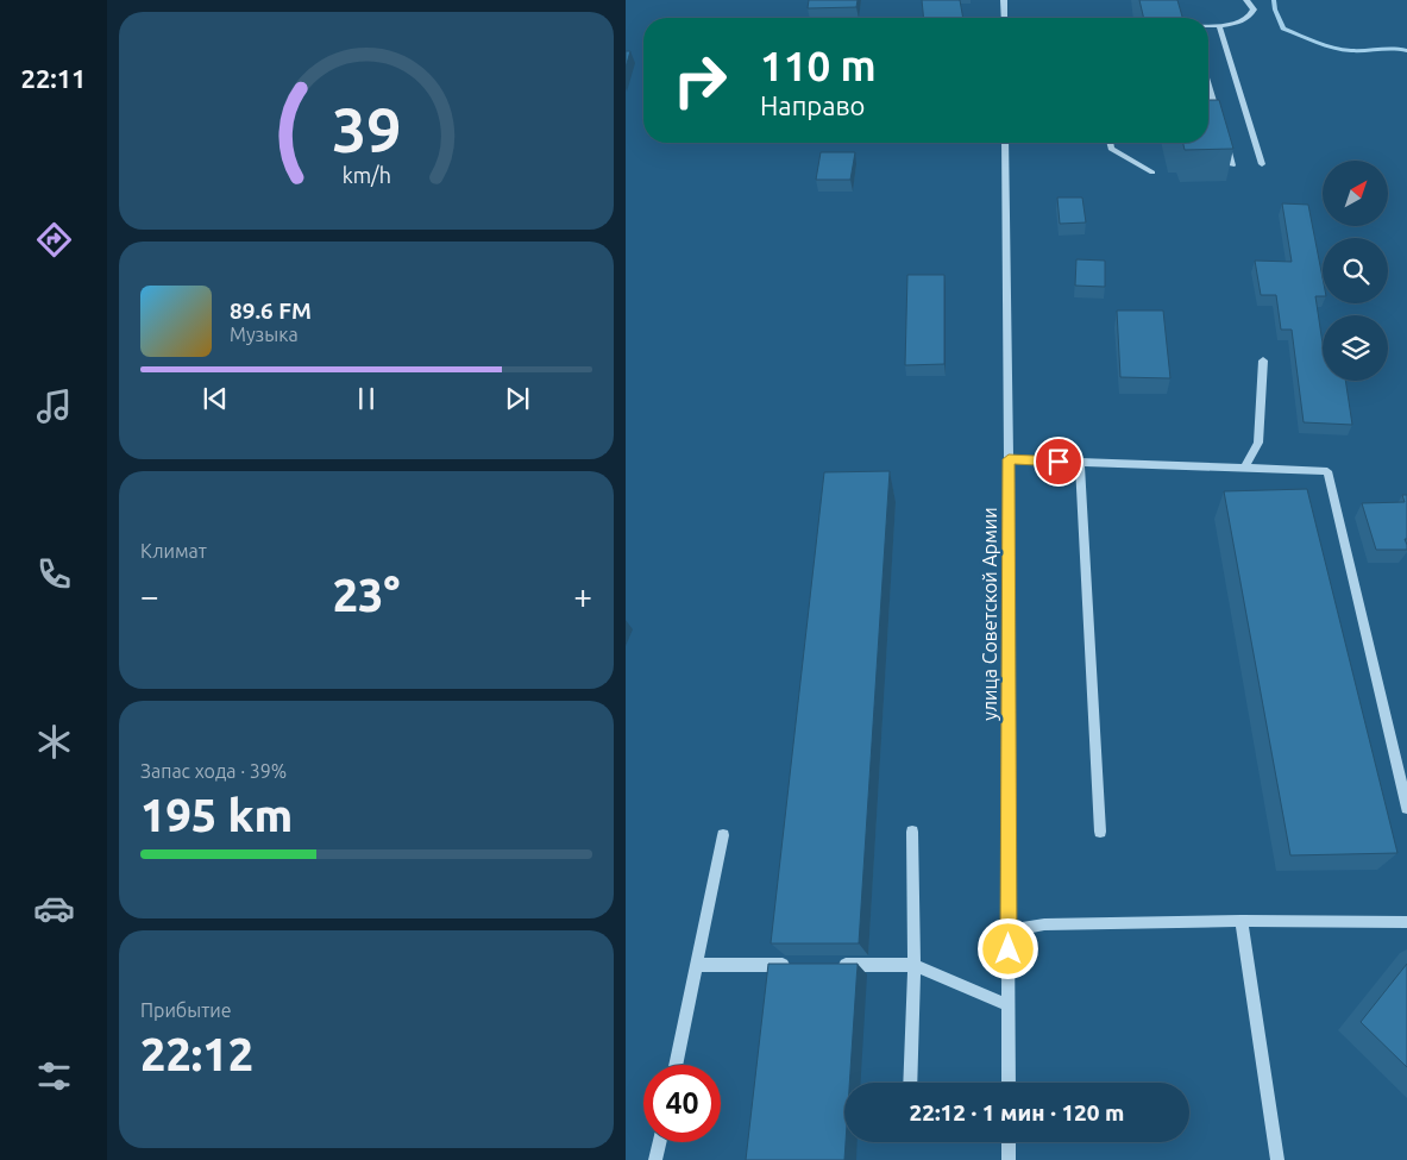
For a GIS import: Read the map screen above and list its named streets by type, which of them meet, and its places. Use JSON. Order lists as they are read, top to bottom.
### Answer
{
  "streets": {
    "street": ["улица Советской Армии"]
  },
  "north": "top right",
  "page": {
    "tabs": "22:11",
    "turn": ["110 m", "Направо"],
    "song": ["89.6 FM", "Музыка"],
    "tile": [
      "Климат",
      ["Запас хода · 39%", "195 km"],
      ["Прибытие", "22:12"]
    ],
    "heat": ["−", "23°", "+"],
    "limit": "40",
    "trip": "22:12 · 1 мин · 120 m",
    "gauge": ["39", "km/h"]
  }
}
